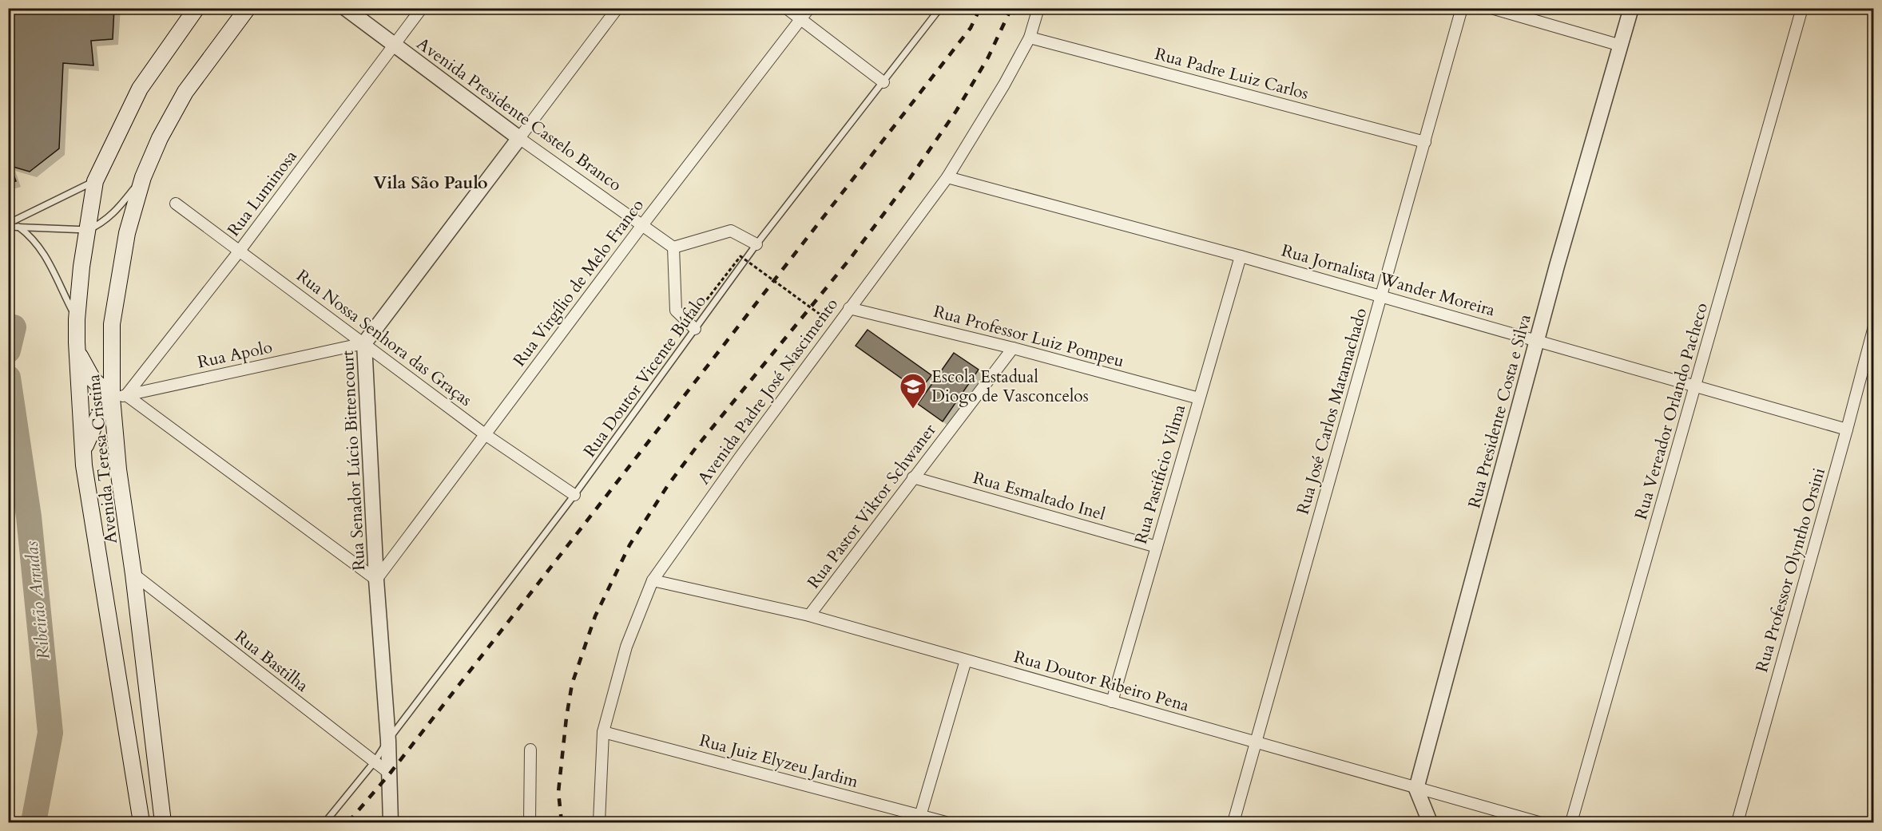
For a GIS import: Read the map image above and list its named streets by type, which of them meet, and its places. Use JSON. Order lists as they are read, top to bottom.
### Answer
{
  "streets": {
    "main road": ["Avenida Teresa Cristina"],
    "street": [
      "Rua Padre Luiz Carlos",
      "Avenida Presidente Castelo Branco",
      "Rua Luminosa",
      "Rua Jornalista Wander Moreira",
      "Rua Virgílio de Melo Franco",
      "Rua Professor Luiz Pompeu",
      "Rua Nossa Senhora das Graças",
      "Rua Apolo",
      "Avenida Padre José Nascimento",
      "Rua José Carlos Matamachado",
      "Rua Presidente Costa e Silva",
      "Rua Vereador Orlando Pacheco",
      "Rua Senador Lúcio Bittencourt",
      "Rua Pastifício Vilma",
      "Rua Esmaltado Inel",
      "Rua Pastor Viktor Schwaner",
      "Rua Professor Olyntho Orsini",
      "Rua Bastilha",
      "Rua Doutor Ribeiro Pena",
      "Rua Juiz Elyzeu Jardim"
    ],
    "lane": ["Rua Doutor Vicente Búfalo"]
  },
  "crossings": [
    ["Rua Padre Luiz Carlos", "Avenida Padre José Nascimento"],
    ["Rua Padre Luiz Carlos", "Rua José Carlos Matamachado"],
    ["Avenida Presidente Castelo Branco", "Rua Luminosa"],
    ["Avenida Presidente Castelo Branco", "Rua Virgílio de Melo Franco"],
    ["Avenida Presidente Castelo Branco", "Rua Senador Lúcio Bittencourt"],
    ["Rua Luminosa", "Rua Nossa Senhora das Graças"],
    ["Rua Luminosa", "Rua Apolo"],
    ["Rua Luminosa", "Avenida Teresa Cristina"],
    ["Rua Jornalista Wander Moreira", "Avenida Padre José Nascimento"],
    ["Rua Jornalista Wander Moreira", "Rua José Carlos Matamachado"],
    ["Rua Jornalista Wander Moreira", "Rua Presidente Costa e Silva"],
    ["Rua Jornalista Wander Moreira", "Rua Vereador Orlando Pacheco"],
    ["Rua Jornalista Wander Moreira", "Rua Pastifício Vilma"],
    ["Rua Jornalista Wander Moreira", "Rua Professor Olyntho Orsini"],
    ["Rua Virgílio de Melo Franco", "Rua Nossa Senhora das Graças"],
    ["Rua Virgílio de Melo Franco", "Rua Senador Lúcio Bittencourt"],
    ["Rua Professor Luiz Pompeu", "Avenida Padre José Nascimento"],
    ["Rua Professor Luiz Pompeu", "Rua Pastifício Vilma"],
    ["Rua Professor Luiz Pompeu", "Rua Pastor Viktor Schwaner"],
    ["Rua Nossa Senhora das Graças", "Rua Apolo"],
    ["Rua Nossa Senhora das Graças", "Rua Doutor Vicente Búfalo"],
    ["Rua Nossa Senhora das Graças", "Rua Senador Lúcio Bittencourt"],
    ["Rua Apolo", "Avenida Teresa Cristina"],
    ["Rua Apolo", "Rua Senador Lúcio Bittencourt"],
    ["Rua Doutor Vicente Búfalo", "Rua Senador Lúcio Bittencourt"],
    ["Rua Doutor Vicente Búfalo", "Rua Bastilha"],
    ["Avenida Padre José Nascimento", "Rua Doutor Ribeiro Pena"],
    ["Avenida Padre José Nascimento", "Rua Juiz Elyzeu Jardim"],
    ["Rua José Carlos Matamachado", "Rua Doutor Ribeiro Pena"],
    ["Rua Presidente Costa e Silva", "Rua Doutor Ribeiro Pena"],
    ["Avenida Teresa Cristina", "Rua Bastilha"],
    ["Rua Senador Lúcio Bittencourt", "Rua Bastilha"],
    ["Rua Pastifício Vilma", "Rua Esmaltado Inel"],
    ["Rua Pastifício Vilma", "Rua Doutor Ribeiro Pena"],
    ["Rua Esmaltado Inel", "Rua Pastor Viktor Schwaner"],
    ["Rua Pastor Viktor Schwaner", "Rua Doutor Ribeiro Pena"]
  ],
  "districts": ["Vila São Paulo"],
  "water": ["Ribeirão Arrudas"],
  "places": {
    "school or university": ["Escola Estadual Diogo de Vasconcelos"]
  }
}
